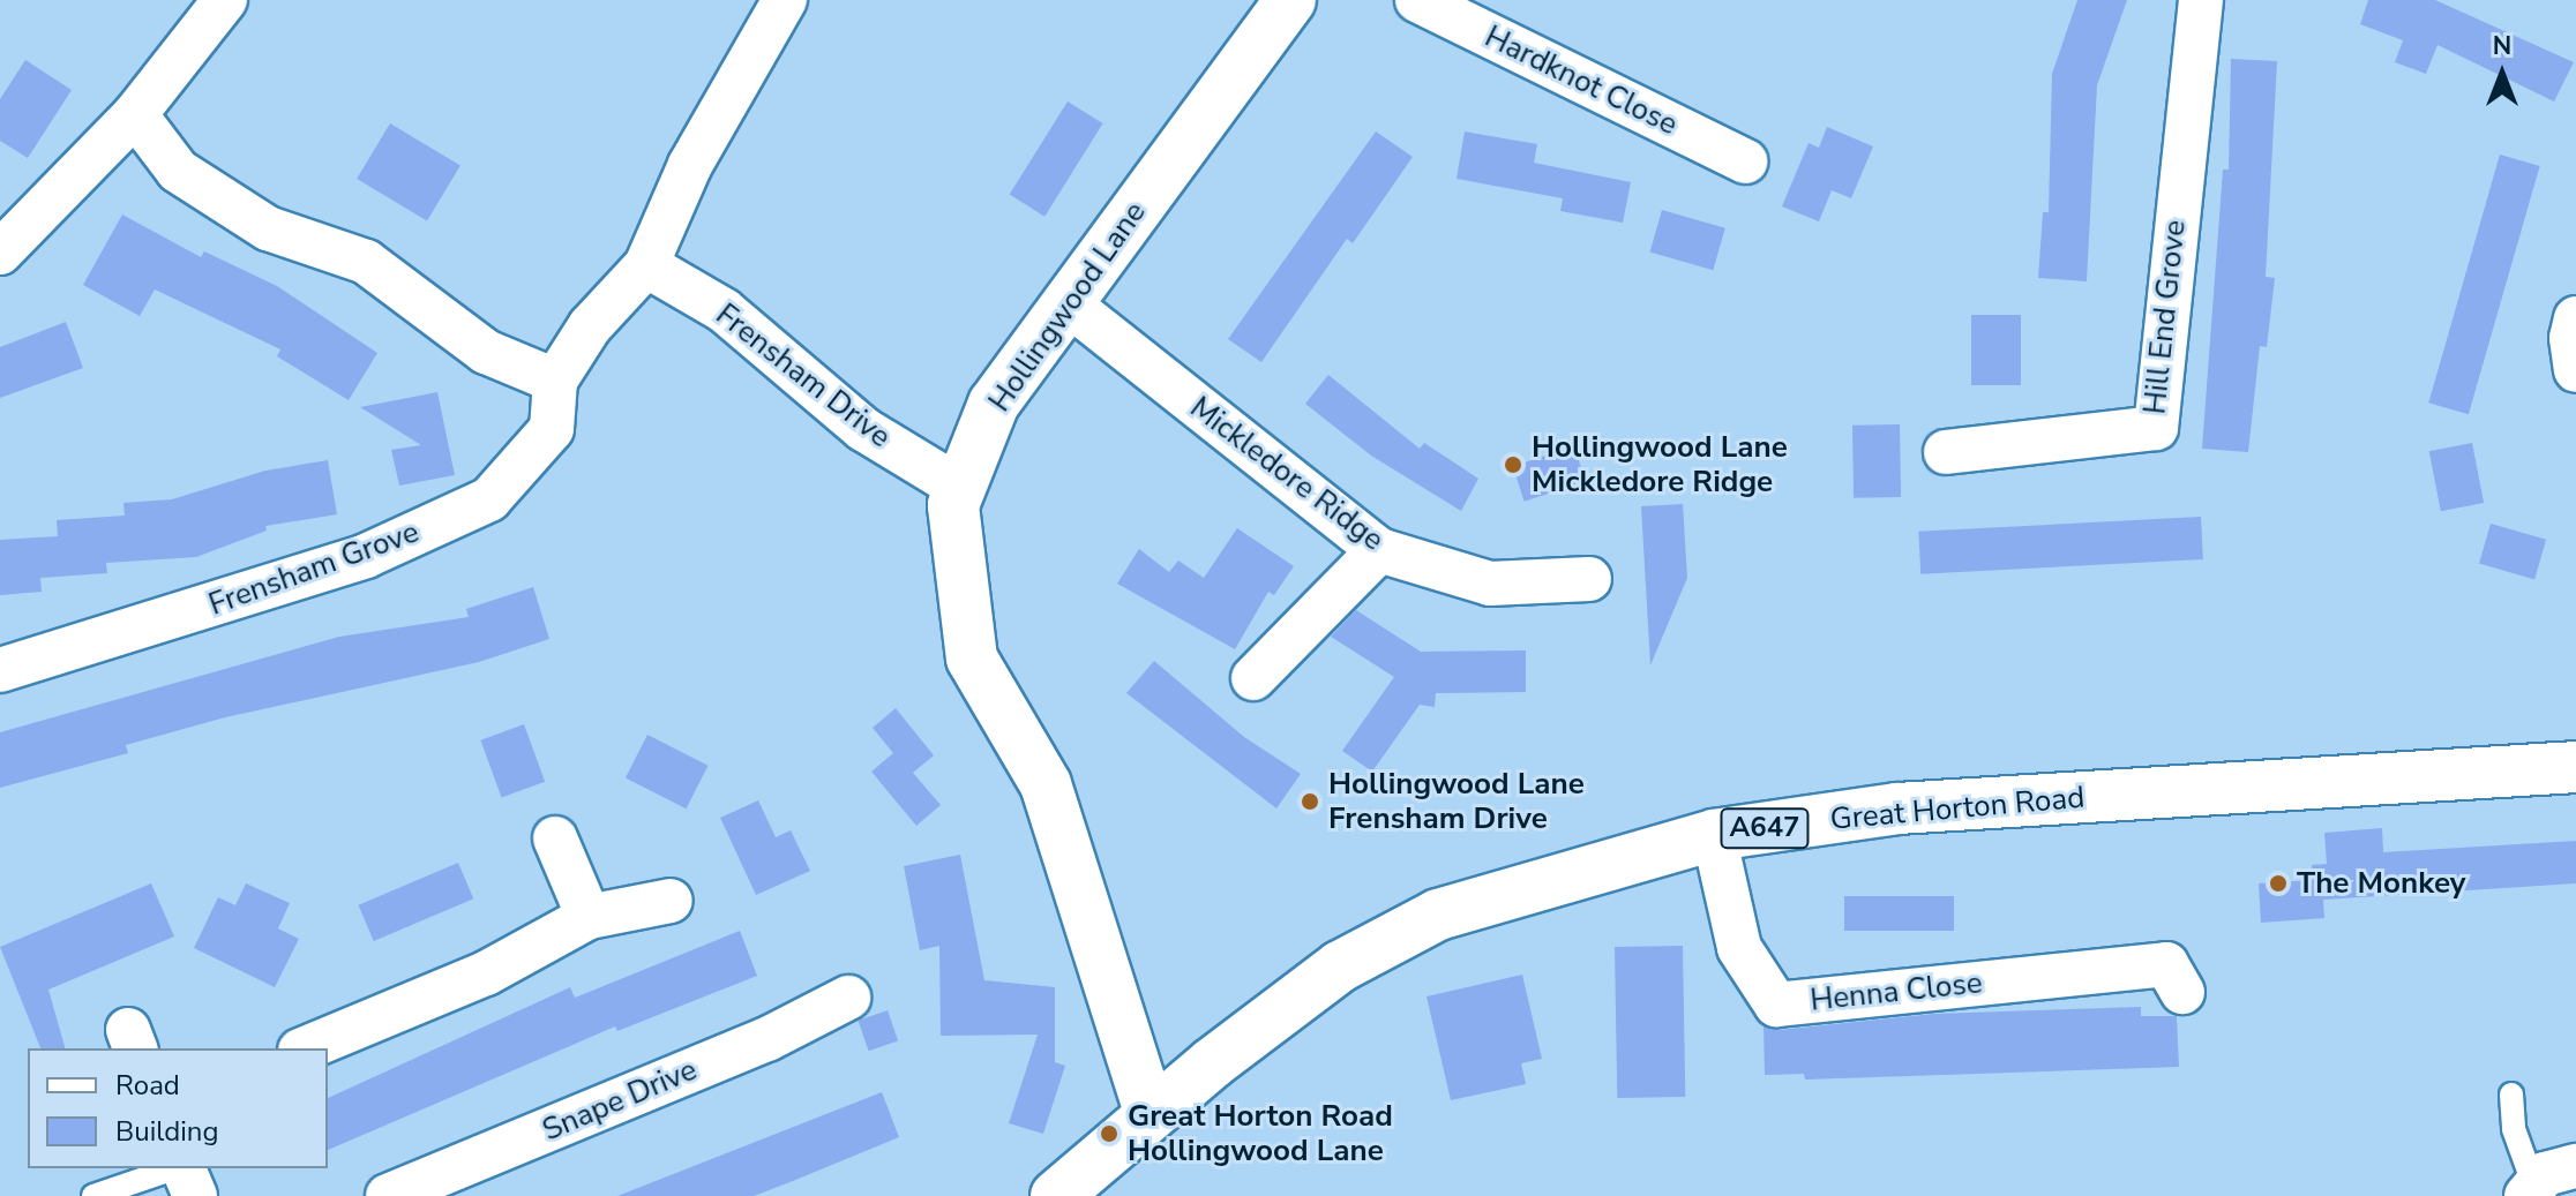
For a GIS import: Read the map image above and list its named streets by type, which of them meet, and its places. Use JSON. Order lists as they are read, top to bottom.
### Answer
{
  "streets": {
    "main road": ["Hollingwood Lane", "Great Horton Road", "A647"],
    "street": [
      "Hardknot Close",
      "Hill End Grove",
      "Frensham Drive",
      "Mickledore Ridge",
      "Frensham Grove",
      "Henna Close",
      "Snape Drive"
    ]
  },
  "crossings": [
    ["Hollingwood Lane", "Frensham Drive"],
    ["Hollingwood Lane", "Mickledore Ridge"],
    ["Hollingwood Lane", "Great Horton Road"],
    ["Frensham Drive", "Frensham Grove"],
    ["Great Horton Road", "Henna Close"]
  ],
  "places": [
    "Hollingwood Lane Mickledore Ridge",
    "Hollingwood Lane Frensham Drive",
    "The Monkey",
    "Great Horton Road Hollingwood Lane"
  ],
  "legend": ["Road", "Building"],
  "north": "top"
}
